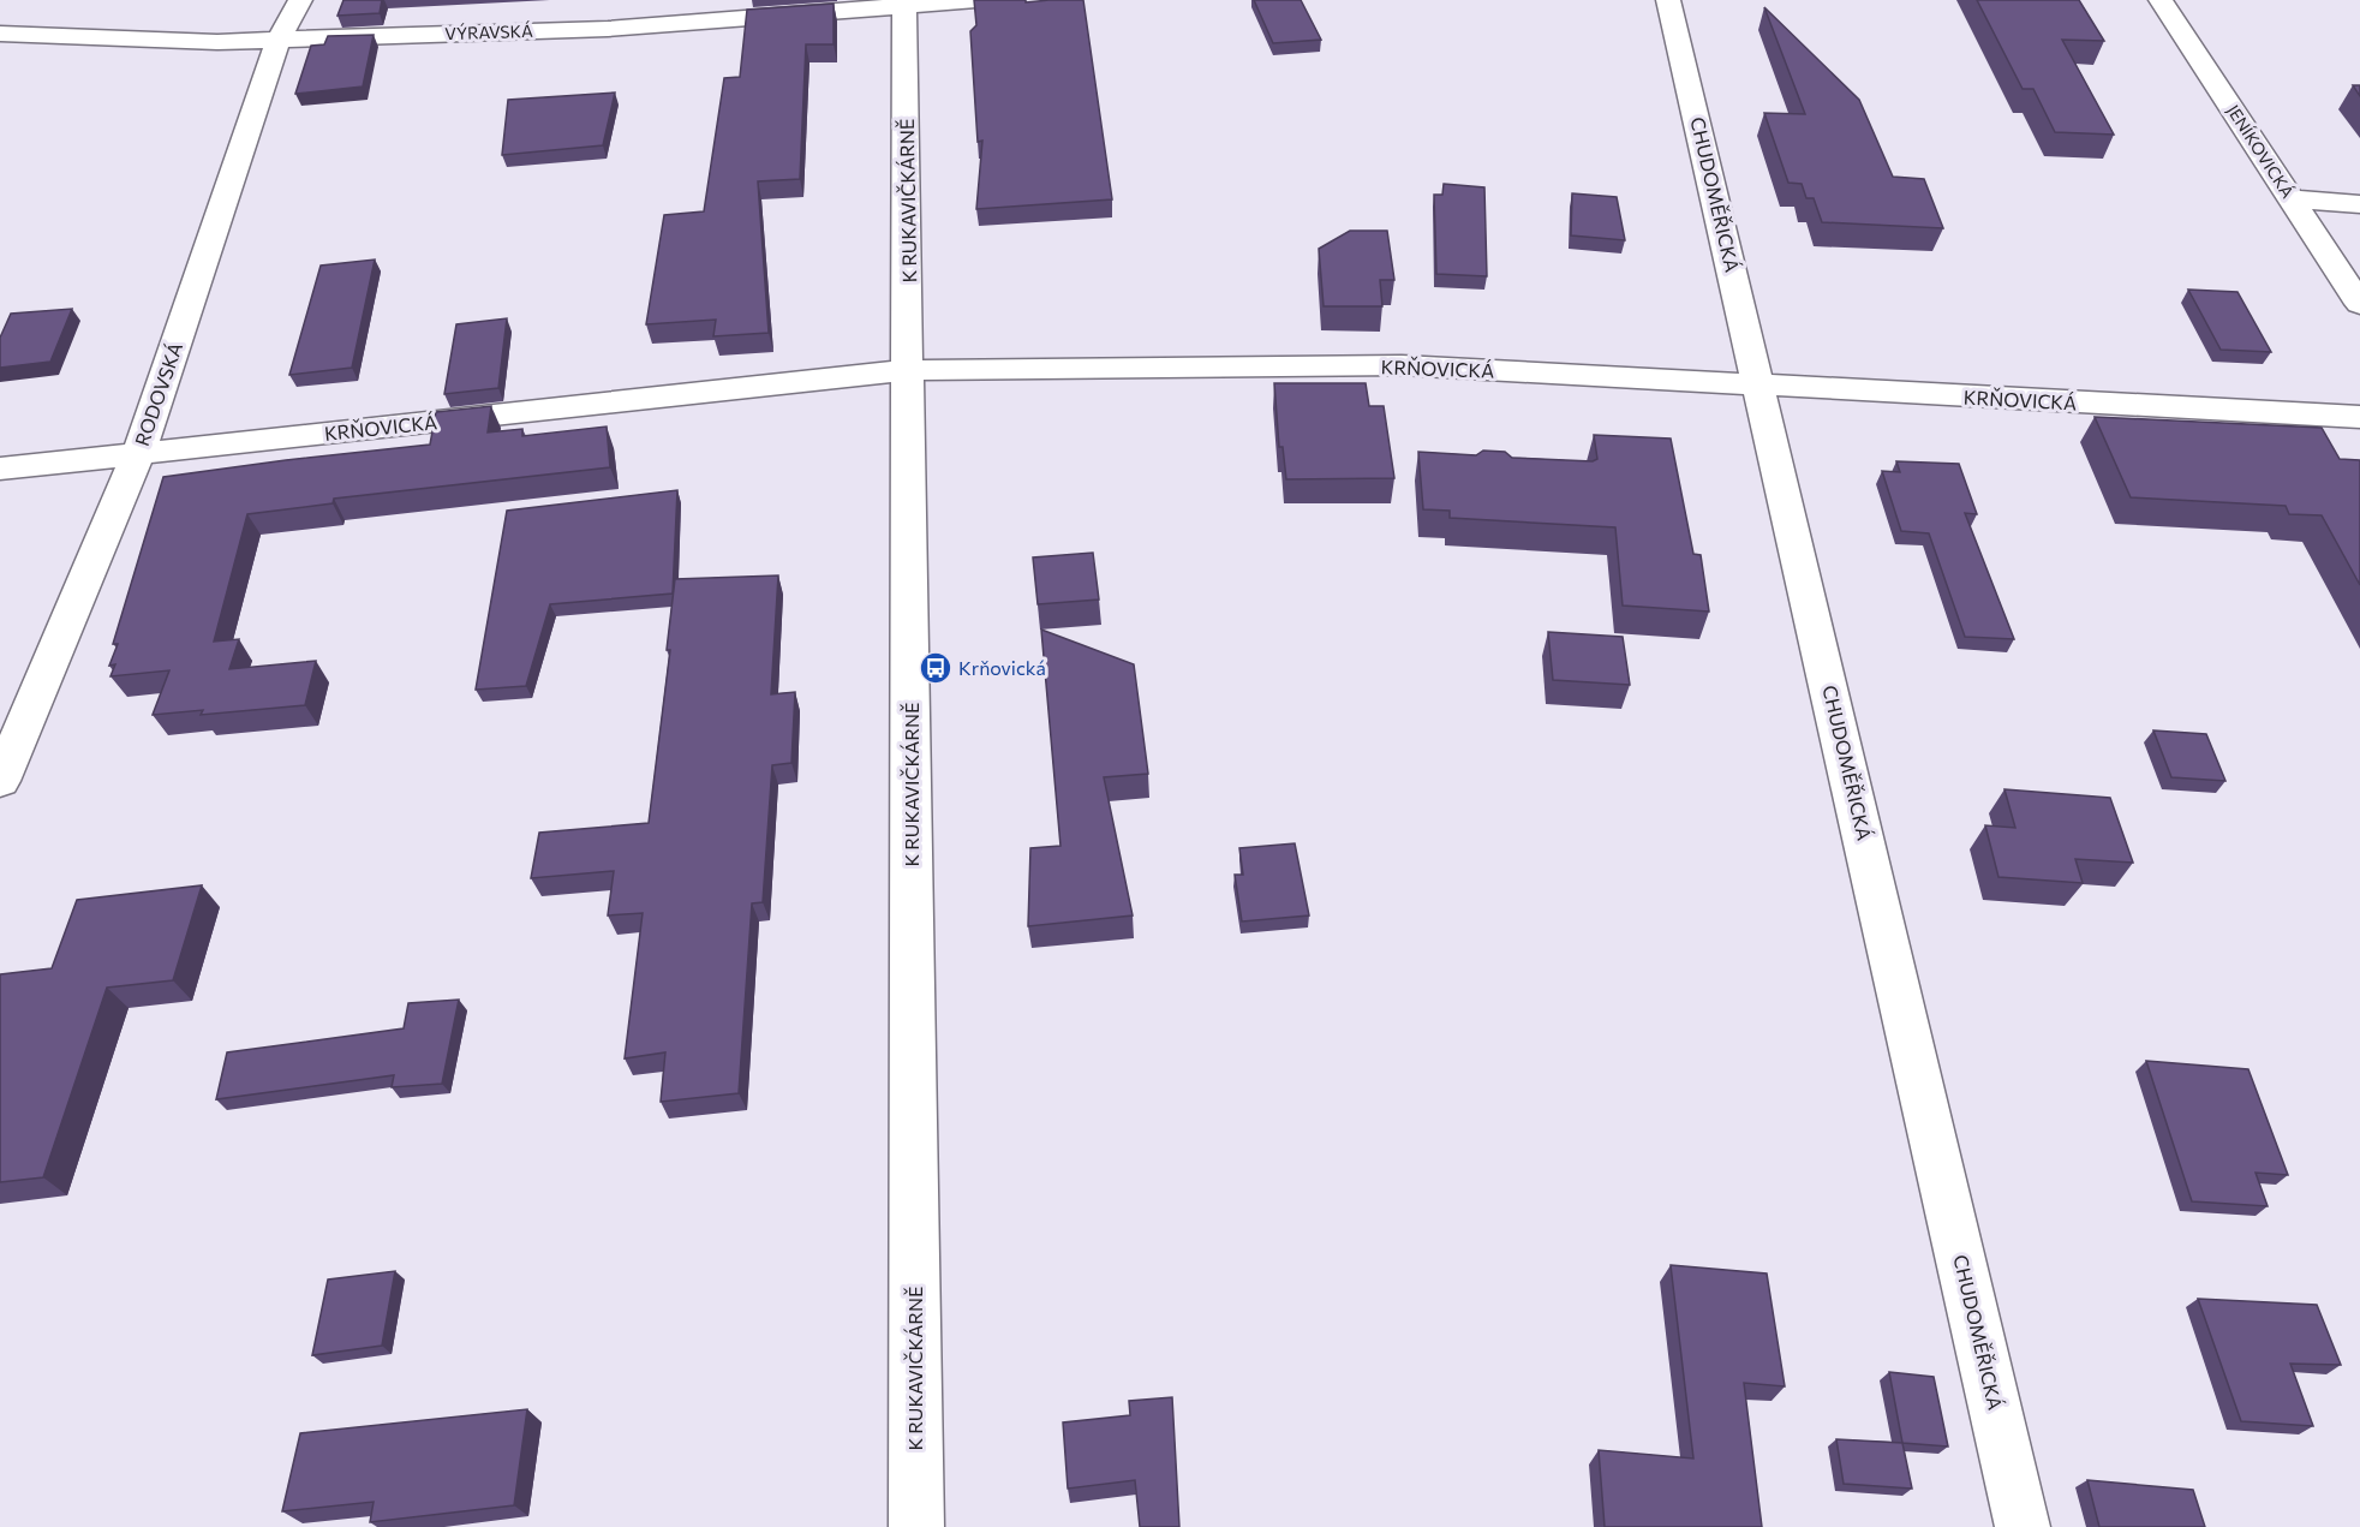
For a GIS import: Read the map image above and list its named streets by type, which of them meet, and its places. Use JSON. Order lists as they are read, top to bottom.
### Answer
{
  "streets": {
    "street": [
      "VÝRAVSKÁ",
      "JENÍKOVICKÁ",
      "CHUDOMĚŘICKÁ",
      "K RUKAVIČKÁRNĚ",
      "KRŇOVICKÁ",
      "RODOVSKÁ"
    ]
  },
  "crossings": [
    ["VÝRAVSKÁ", "K RUKAVIČKÁRNĚ"],
    ["VÝRAVSKÁ", "RODOVSKÁ"],
    ["CHUDOMĚŘICKÁ", "KRŇOVICKÁ"],
    ["K RUKAVIČKÁRNĚ", "KRŇOVICKÁ"],
    ["KRŇOVICKÁ", "RODOVSKÁ"]
  ],
  "places": {
    "bus stop": ["Krňovická"]
  }
}
